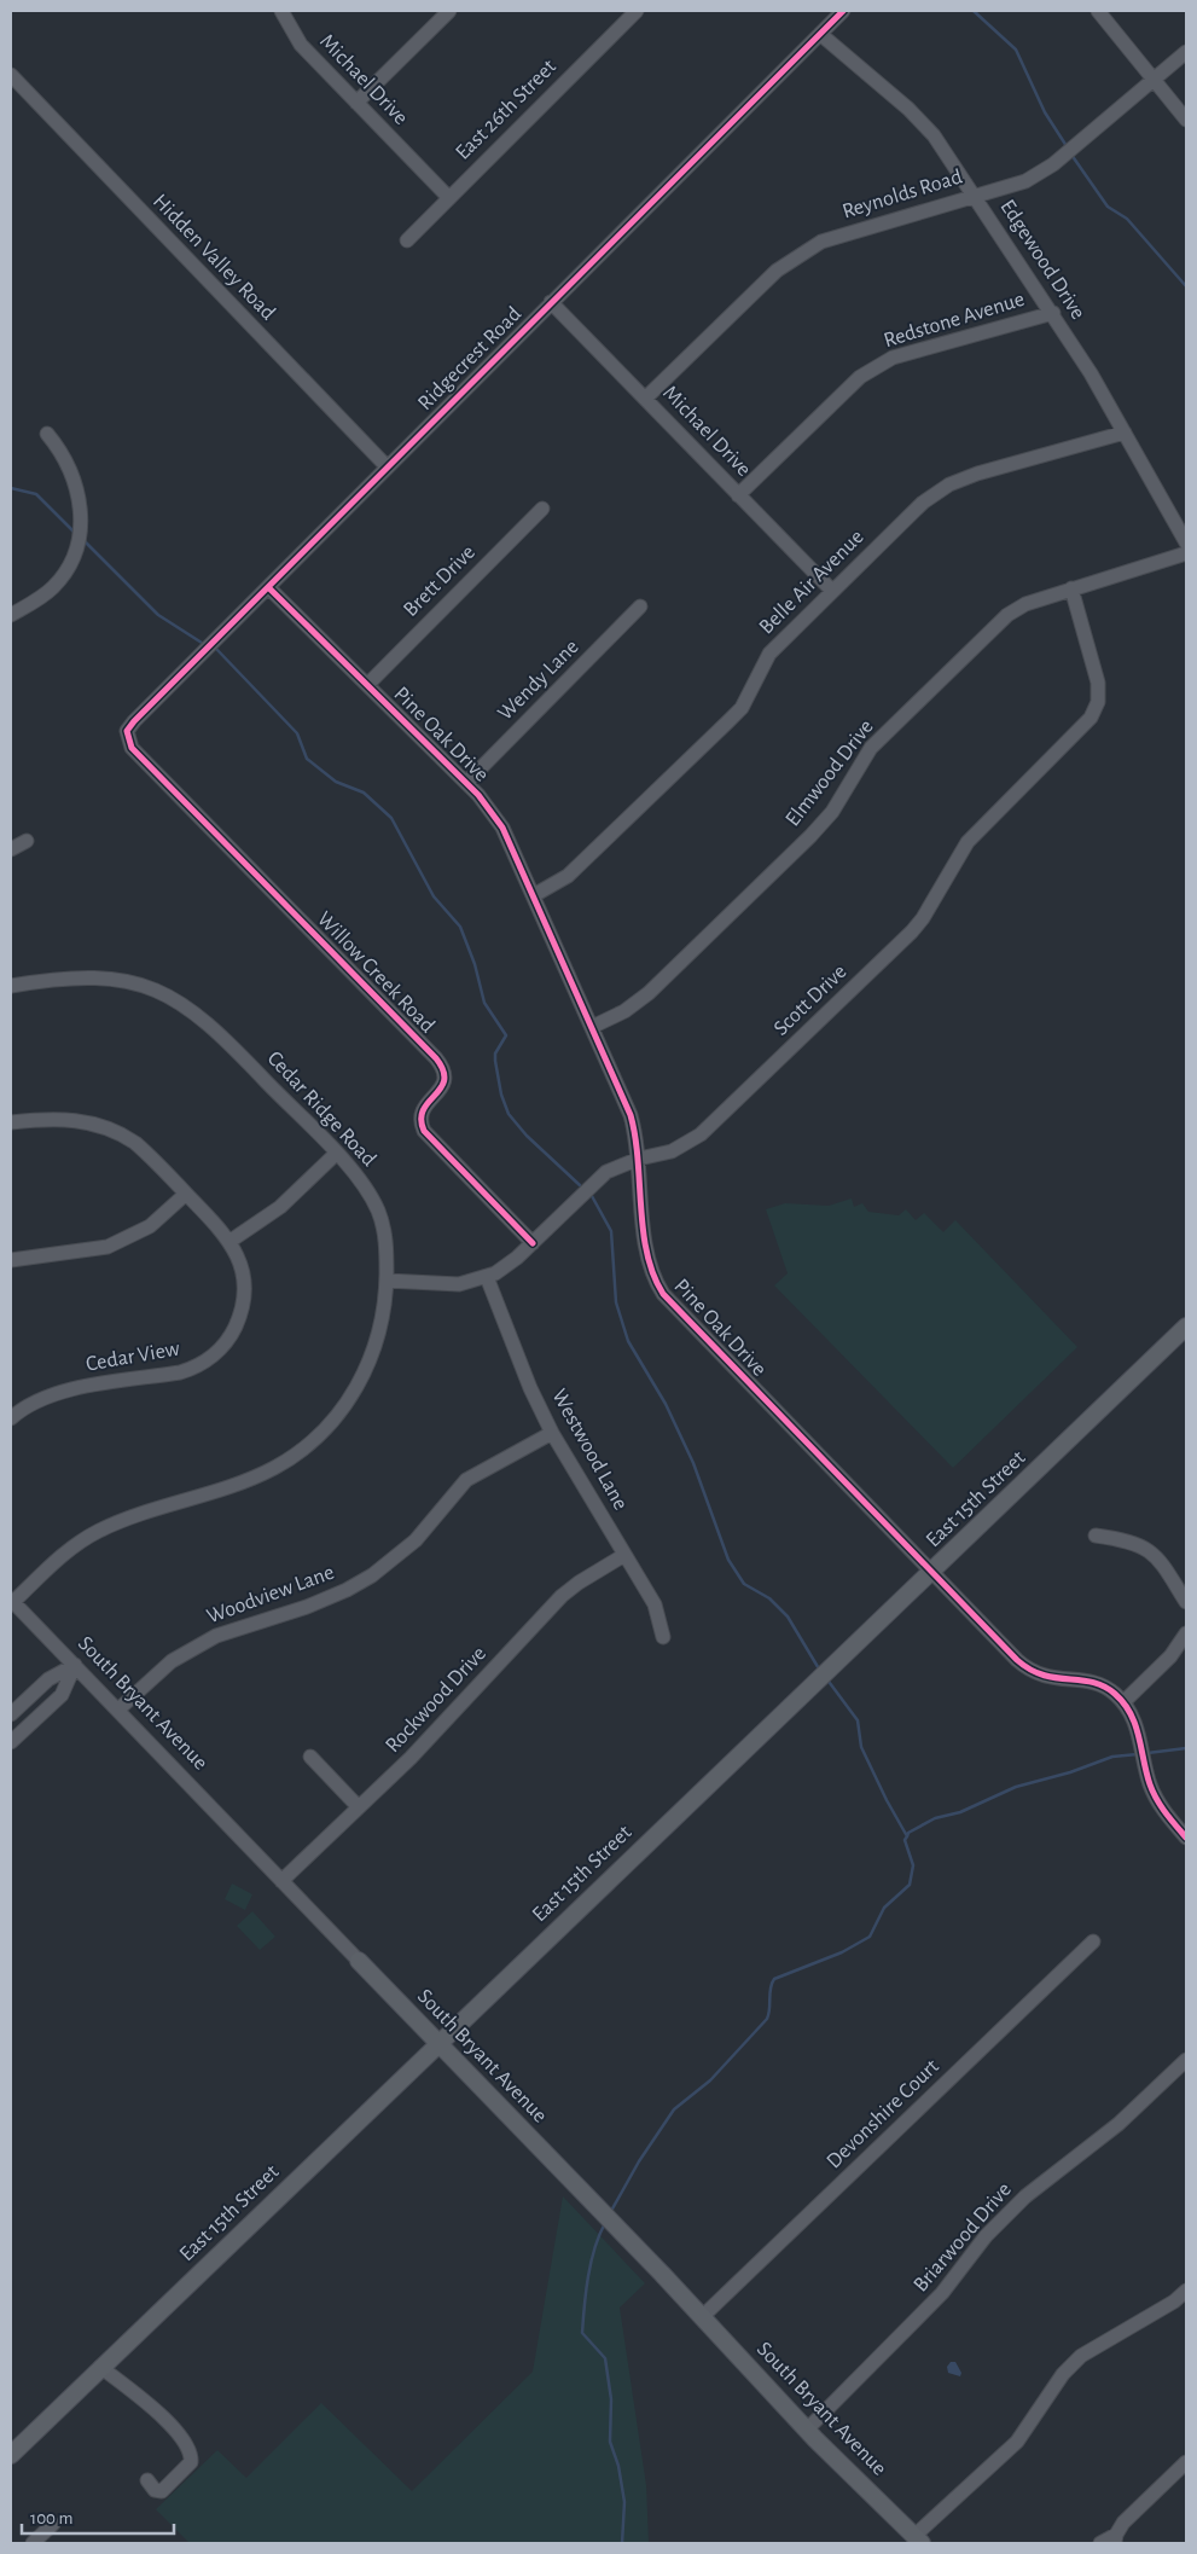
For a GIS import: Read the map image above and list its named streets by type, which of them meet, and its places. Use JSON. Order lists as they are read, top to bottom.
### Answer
{
  "streets": {
    "main road": ["East 15th Street", "South Bryant Avenue"],
    "street": [
      "Michael Drive",
      "East 26th Street",
      "Reynolds Road",
      "Hidden Valley Road",
      "Edgewood Drive",
      "Redstone Avenue",
      "Ridgecrest Road",
      "Brett Drive",
      "Belle Air Avenue",
      "Wendy Lane",
      "Pine Oak Drive",
      "Elmwood Drive",
      "Willow Creek Road",
      "Scott Drive",
      "Cedar Ridge Road",
      "Cedar View",
      "Westwood Lane",
      "Woodview Lane",
      "Rockwood Drive",
      "Devonshire Court",
      "Briarwood Drive"
    ]
  },
  "crossings": [
    ["Michael Drive", "East 26th Street"],
    ["Michael Drive", "Reynolds Road"],
    ["Michael Drive", "Redstone Avenue"],
    ["Michael Drive", "Ridgecrest Road"],
    ["Michael Drive", "Belle Air Avenue"],
    ["Reynolds Road", "Edgewood Drive"],
    ["Hidden Valley Road", "Ridgecrest Road"],
    ["Edgewood Drive", "Redstone Avenue"],
    ["Edgewood Drive", "Ridgecrest Road"],
    ["Edgewood Drive", "Belle Air Avenue"],
    ["Ridgecrest Road", "Pine Oak Drive"],
    ["Ridgecrest Road", "Willow Creek Road"],
    ["Brett Drive", "Pine Oak Drive"],
    ["Belle Air Avenue", "Pine Oak Drive"],
    ["Wendy Lane", "Pine Oak Drive"],
    ["Pine Oak Drive", "Elmwood Drive"],
    ["Pine Oak Drive", "Scott Drive"],
    ["Pine Oak Drive", "East 15th Street"],
    ["Elmwood Drive", "Scott Drive"],
    ["Willow Creek Road", "Scott Drive"],
    ["Scott Drive", "Cedar Ridge Road"],
    ["Scott Drive", "Westwood Lane"],
    ["Cedar Ridge Road", "South Bryant Avenue"],
    ["Westwood Lane", "Woodview Lane"],
    ["Westwood Lane", "Rockwood Drive"],
    ["East 15th Street", "South Bryant Avenue"],
    ["Woodview Lane", "South Bryant Avenue"],
    ["Rockwood Drive", "South Bryant Avenue"],
    ["South Bryant Avenue", "Devonshire Court"],
    ["South Bryant Avenue", "Briarwood Drive"]
  ],
  "scale_bar": "100 m"
}
